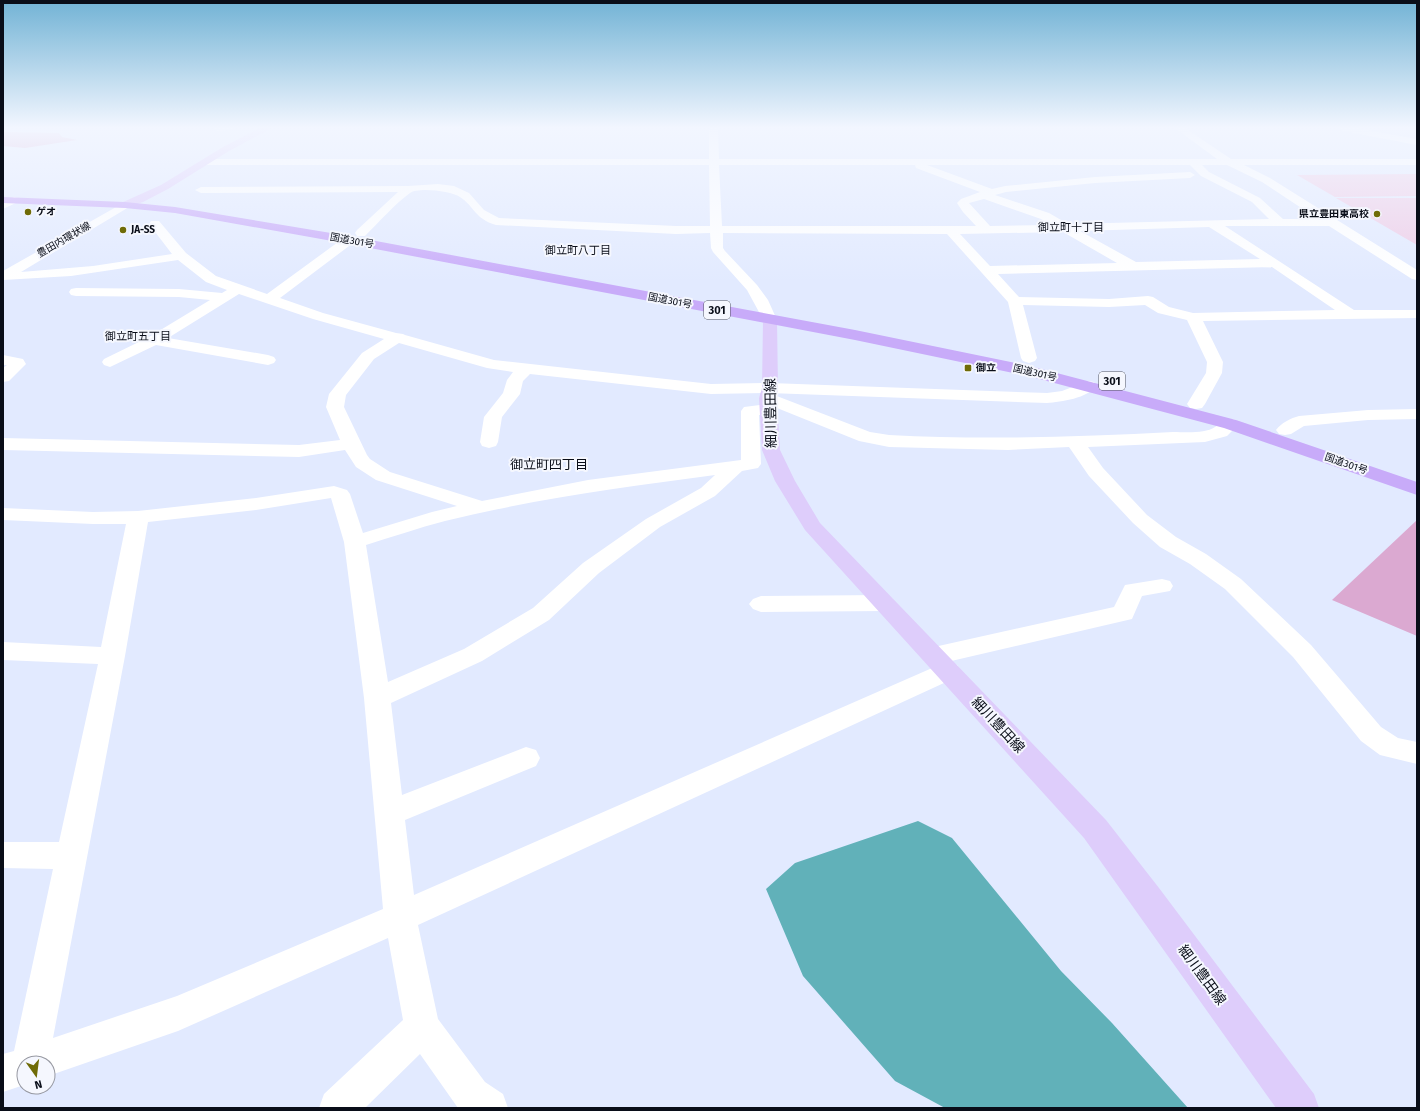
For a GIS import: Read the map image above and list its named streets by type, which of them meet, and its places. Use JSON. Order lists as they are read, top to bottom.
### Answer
{
  "streets": {
    "highway": ["国道301号", "301"],
    "main road": ["細川豊田線"],
    "street": ["豊田内環状線"]
  },
  "crossings": [
    ["豊田内環状線", "国道301号"],
    ["国道301号", "細川豊田線"]
  ],
  "districts": [
    "御立町十丁目",
    "御立町八丁目",
    "御立町五丁目",
    "御立町四丁目"
  ],
  "places": {
    "other": ["ゲオ", "県立豊田東高校", "JA-SS"],
    "transit": ["御立"]
  },
  "north": "bottom"
}
